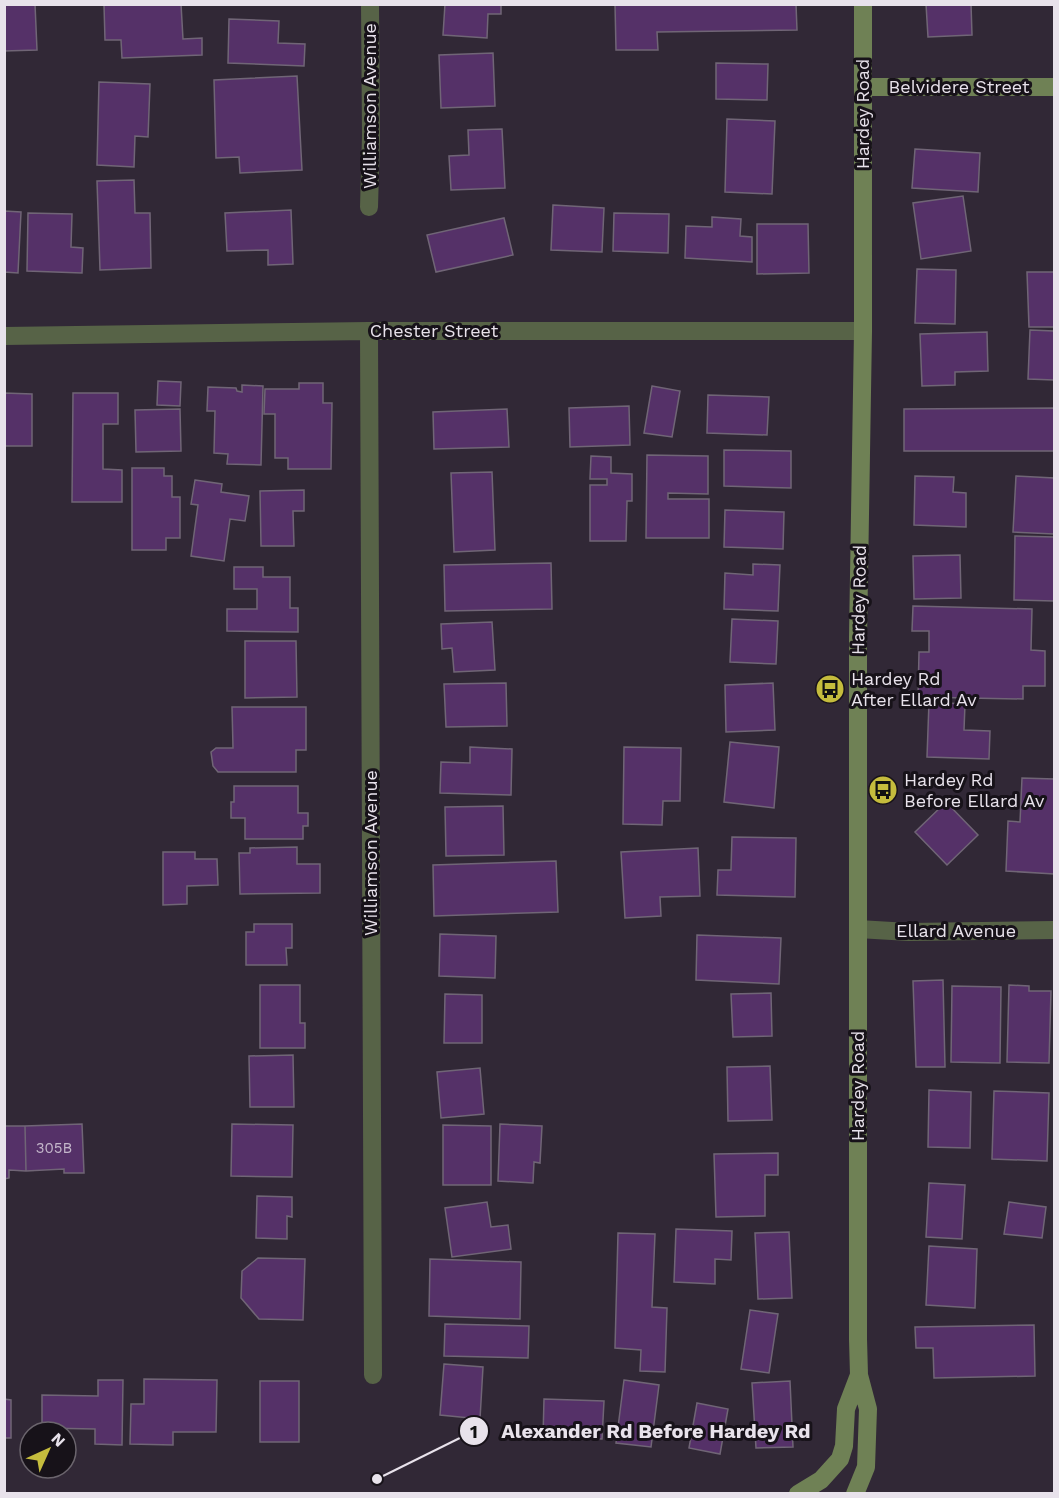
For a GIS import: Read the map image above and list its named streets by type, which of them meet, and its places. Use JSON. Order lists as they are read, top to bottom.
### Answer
{
  "streets": {
    "main road": ["Belvidere Street", "Hardey Road"],
    "street": ["Williamson Avenue", "Chester Street", "Ellard Avenue"]
  },
  "crossings": [
    ["Belvidere Street", "Hardey Road"],
    ["Williamson Avenue", "Chester Street"],
    ["Hardey Road", "Chester Street"],
    ["Hardey Road", "Ellard Avenue"]
  ],
  "places": {
    "bus stop": ["Hardey Rd After Ellard Av", "Hardey Rd Before Ellard Av"],
    "other": ["Alexander Rd Before Hardey Rd"]
  },
  "house_numbers": ["305B"],
  "north": "top right"
}
